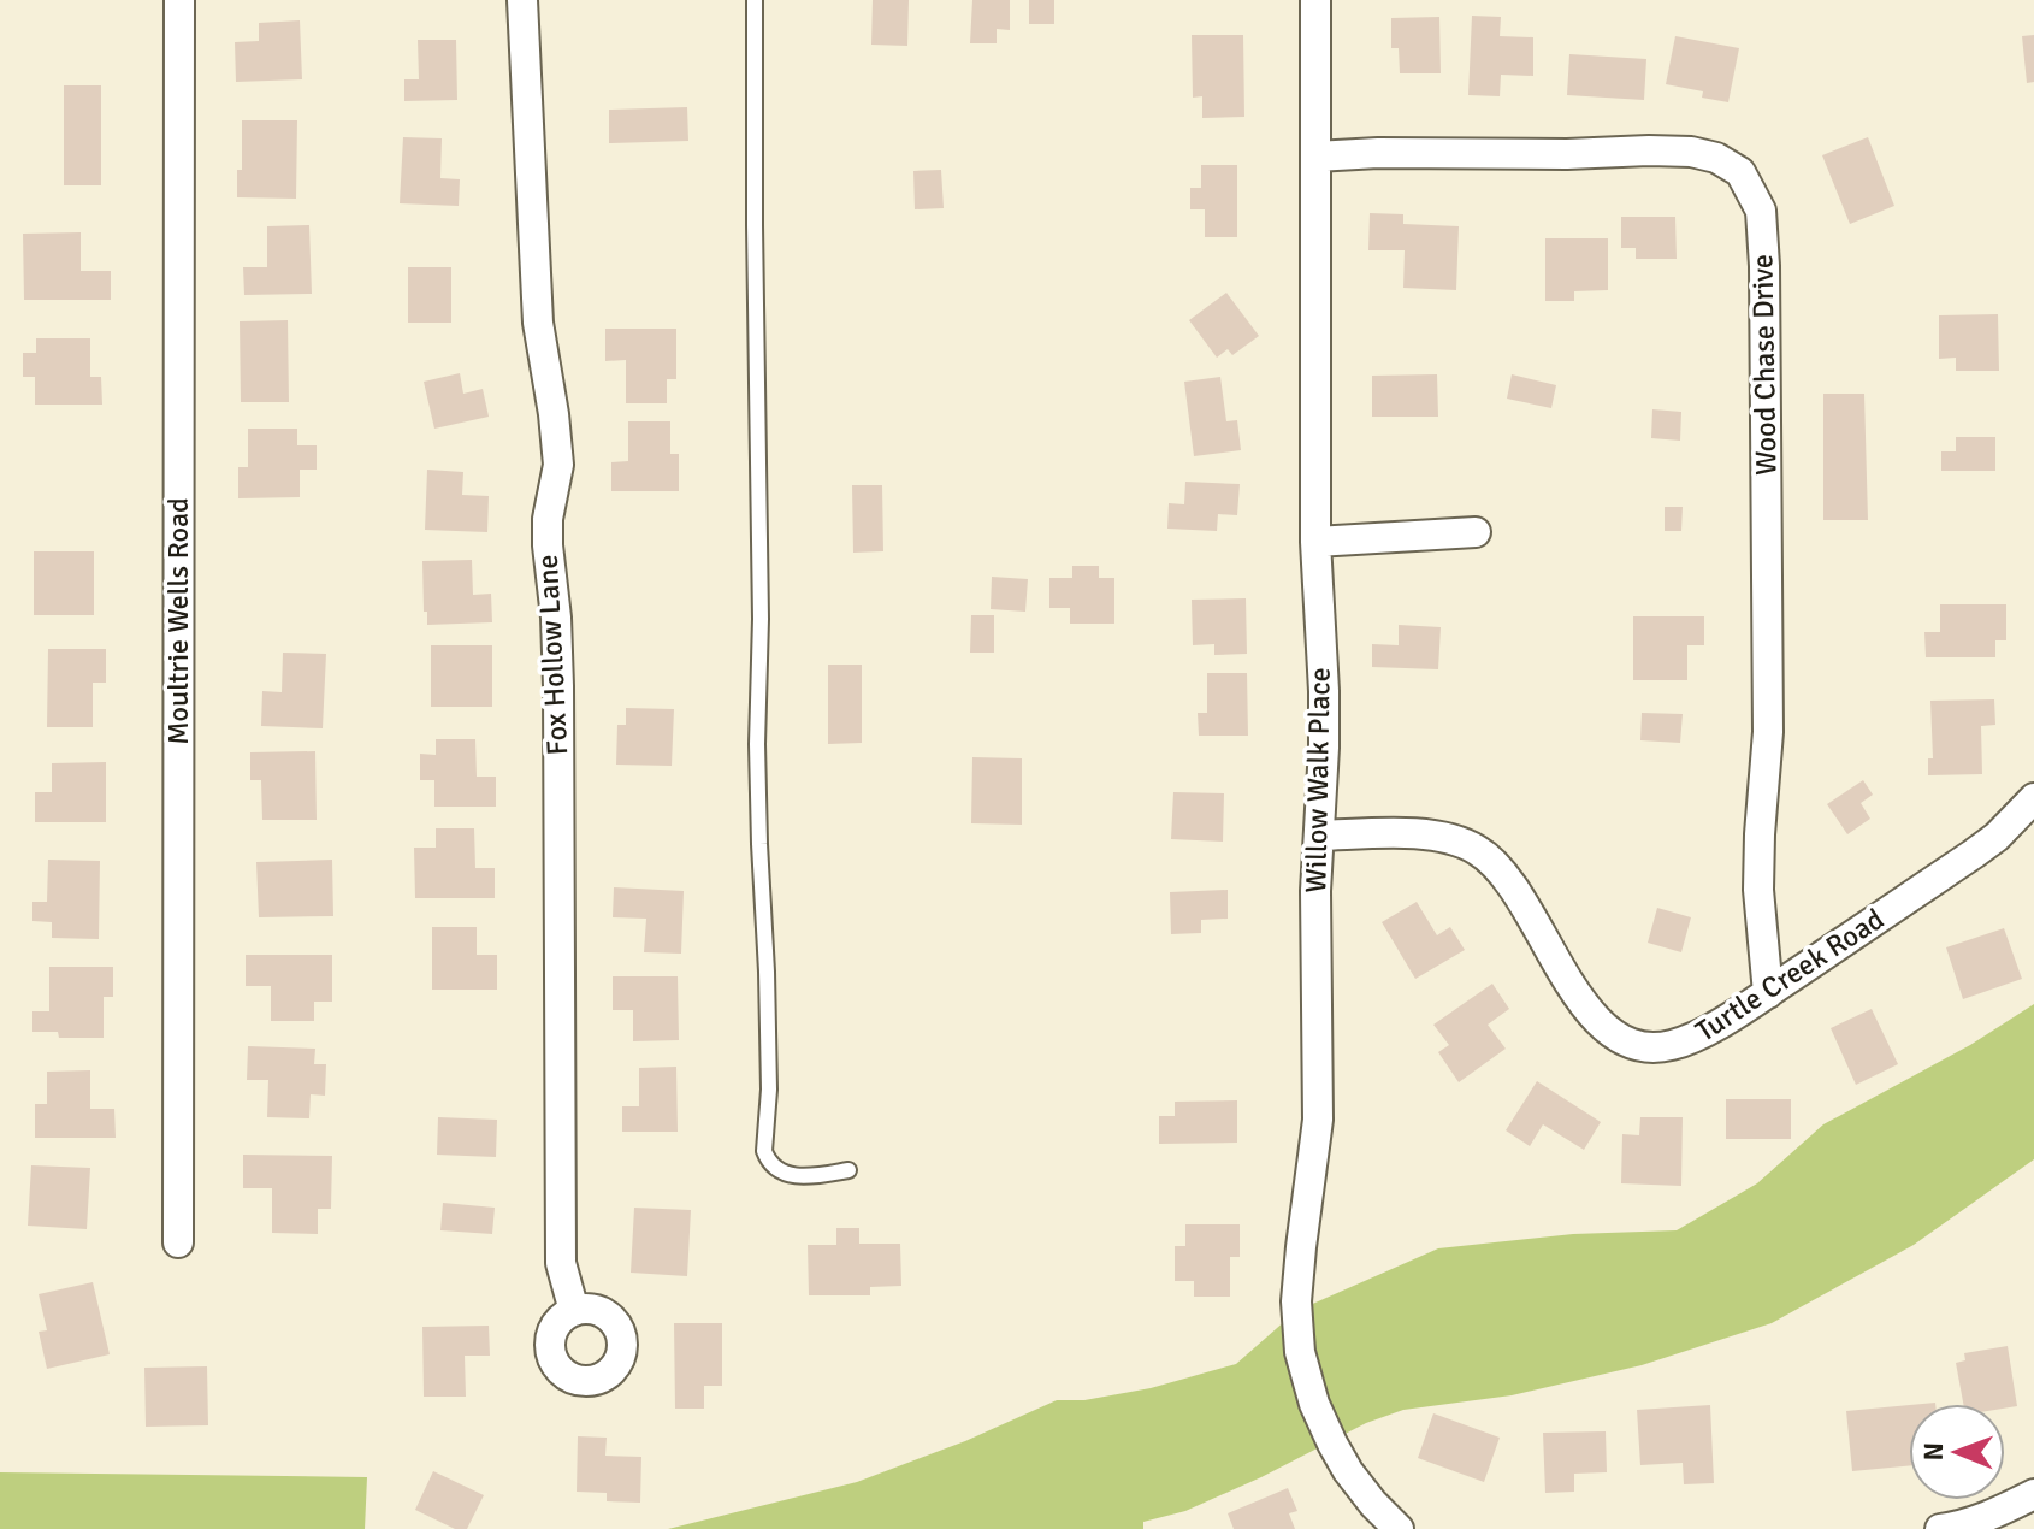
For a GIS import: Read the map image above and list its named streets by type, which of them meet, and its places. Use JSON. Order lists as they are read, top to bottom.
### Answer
{
  "streets": {
    "street": [
      "Wood Chase Drive",
      "Moultrie Wells Road",
      "Fox Hollow Lane",
      "Willow Walk Place",
      "Turtle Creek Road"
    ]
  },
  "crossings": [
    ["Wood Chase Drive", "Willow Walk Place"],
    ["Wood Chase Drive", "Turtle Creek Road"],
    ["Willow Walk Place", "Turtle Creek Road"]
  ],
  "north": "left"
}
